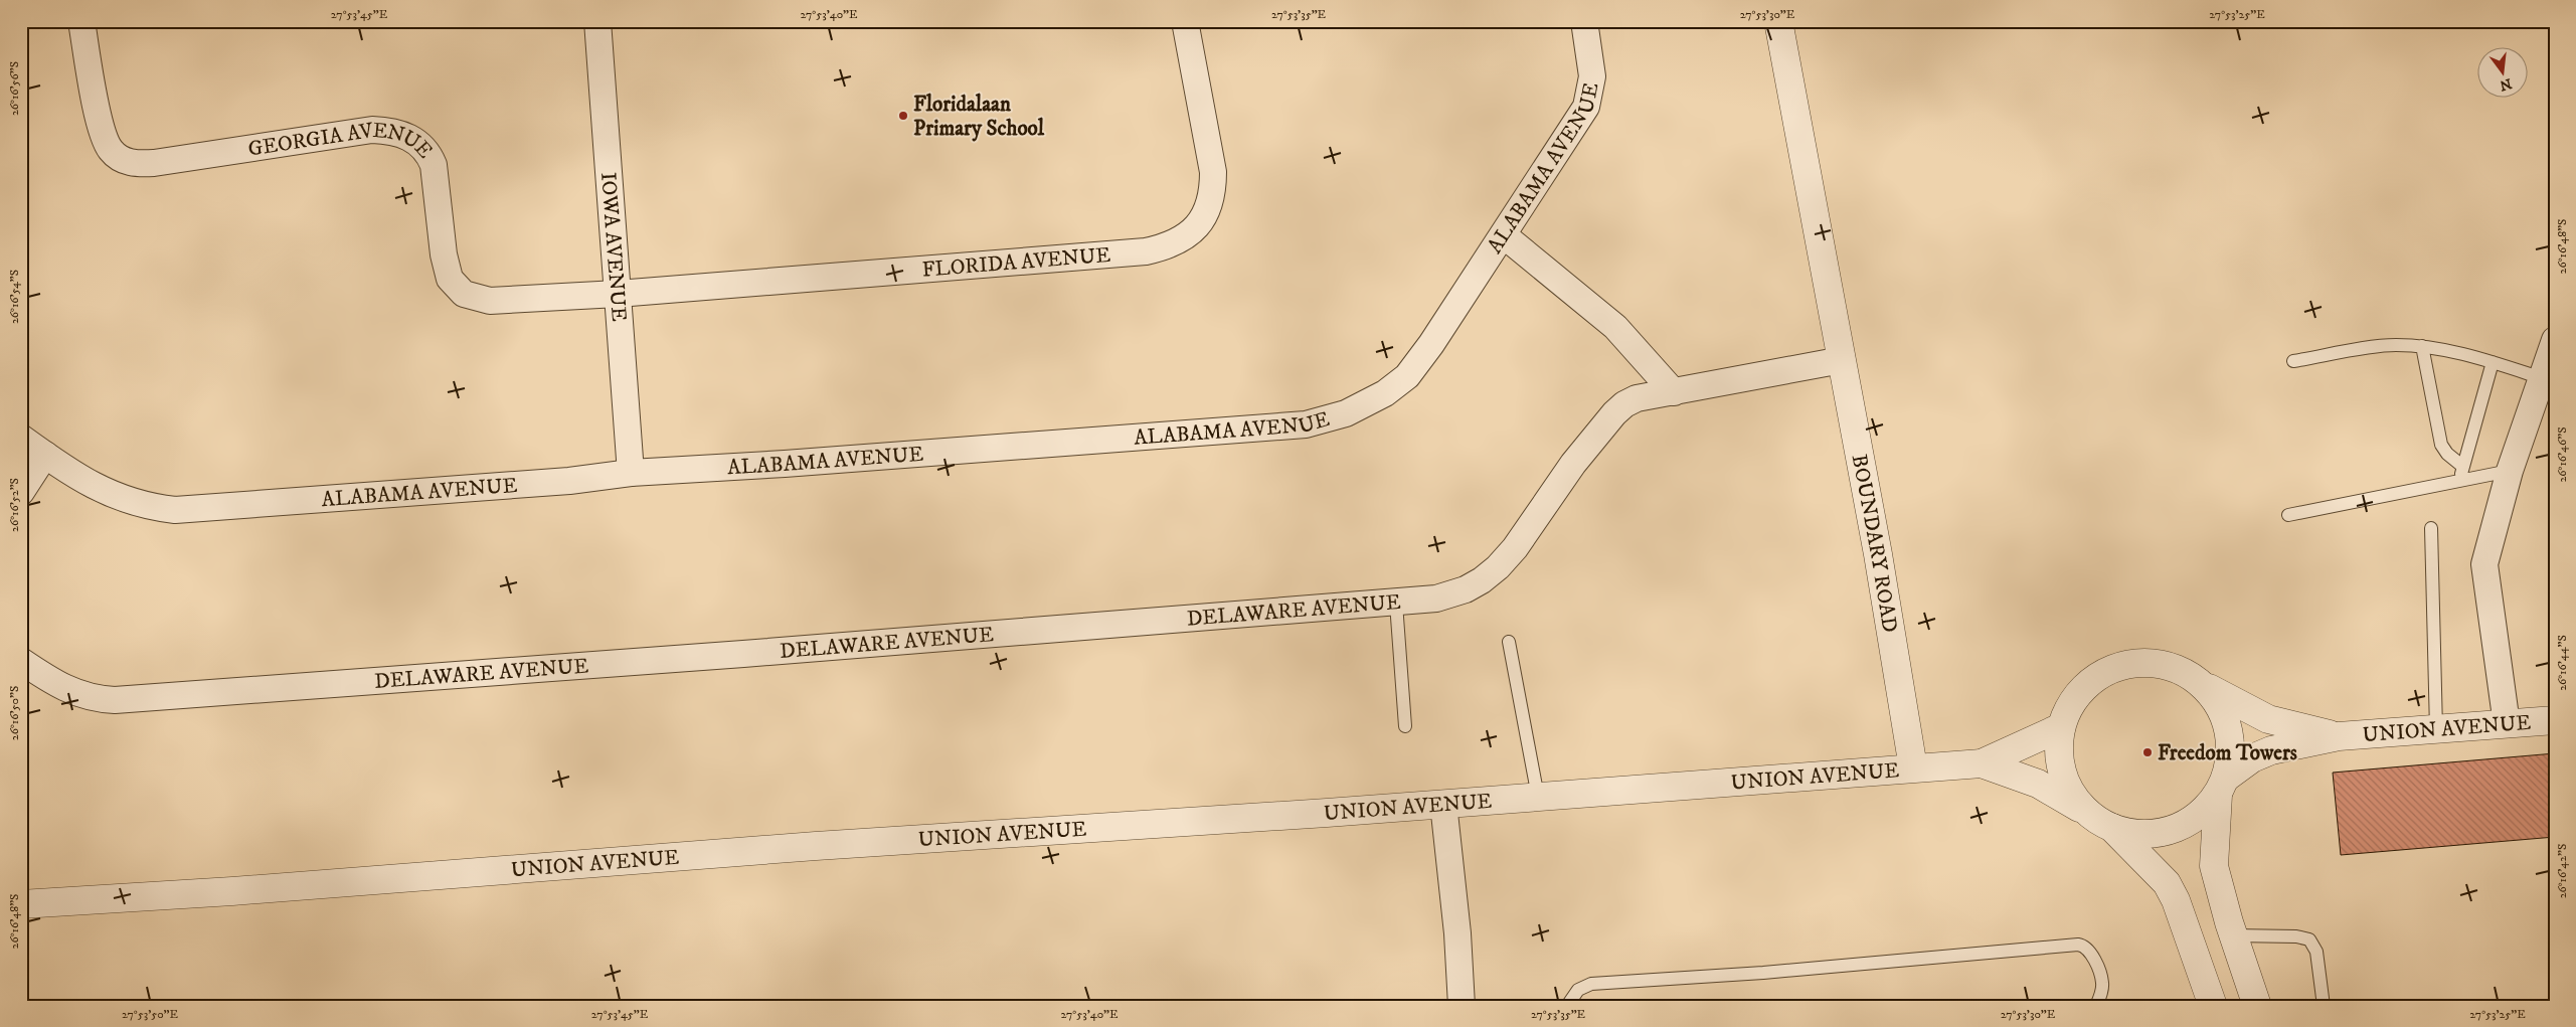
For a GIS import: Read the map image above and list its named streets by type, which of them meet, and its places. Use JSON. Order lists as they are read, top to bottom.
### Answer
{
  "streets": {
    "street": [
      "GEORGIA AVENUE",
      "ALABAMA AVENUE",
      "IOWA AVENUE",
      "FLORIDA AVENUE",
      "BOUNDARY ROAD",
      "DELAWARE AVENUE",
      "UNION AVENUE"
    ]
  },
  "crossings": [
    ["GEORGIA AVENUE", "IOWA AVENUE"],
    ["GEORGIA AVENUE", "FLORIDA AVENUE"],
    ["ALABAMA AVENUE", "IOWA AVENUE"],
    ["IOWA AVENUE", "FLORIDA AVENUE"],
    ["BOUNDARY ROAD", "DELAWARE AVENUE"],
    ["BOUNDARY ROAD", "UNION AVENUE"]
  ],
  "places": ["Floridalaan Primary School", "Freedom Towers"],
  "north": "bottom",
  "coordinates": [
    "27°53'45\"E",
    "27°53'40\"E",
    "27°53'35\"E",
    "27°53'30\"E",
    "27°53'25\"E",
    "26°16'56\"S",
    "26°16'48\"S",
    "26°16'54\"S",
    "26°16'46\"S",
    "26°16'52\"S",
    "26°16'44\"S",
    "26°16'50\"S",
    "26°16'42\"S",
    "27°53'50\"E"
  ]
}
